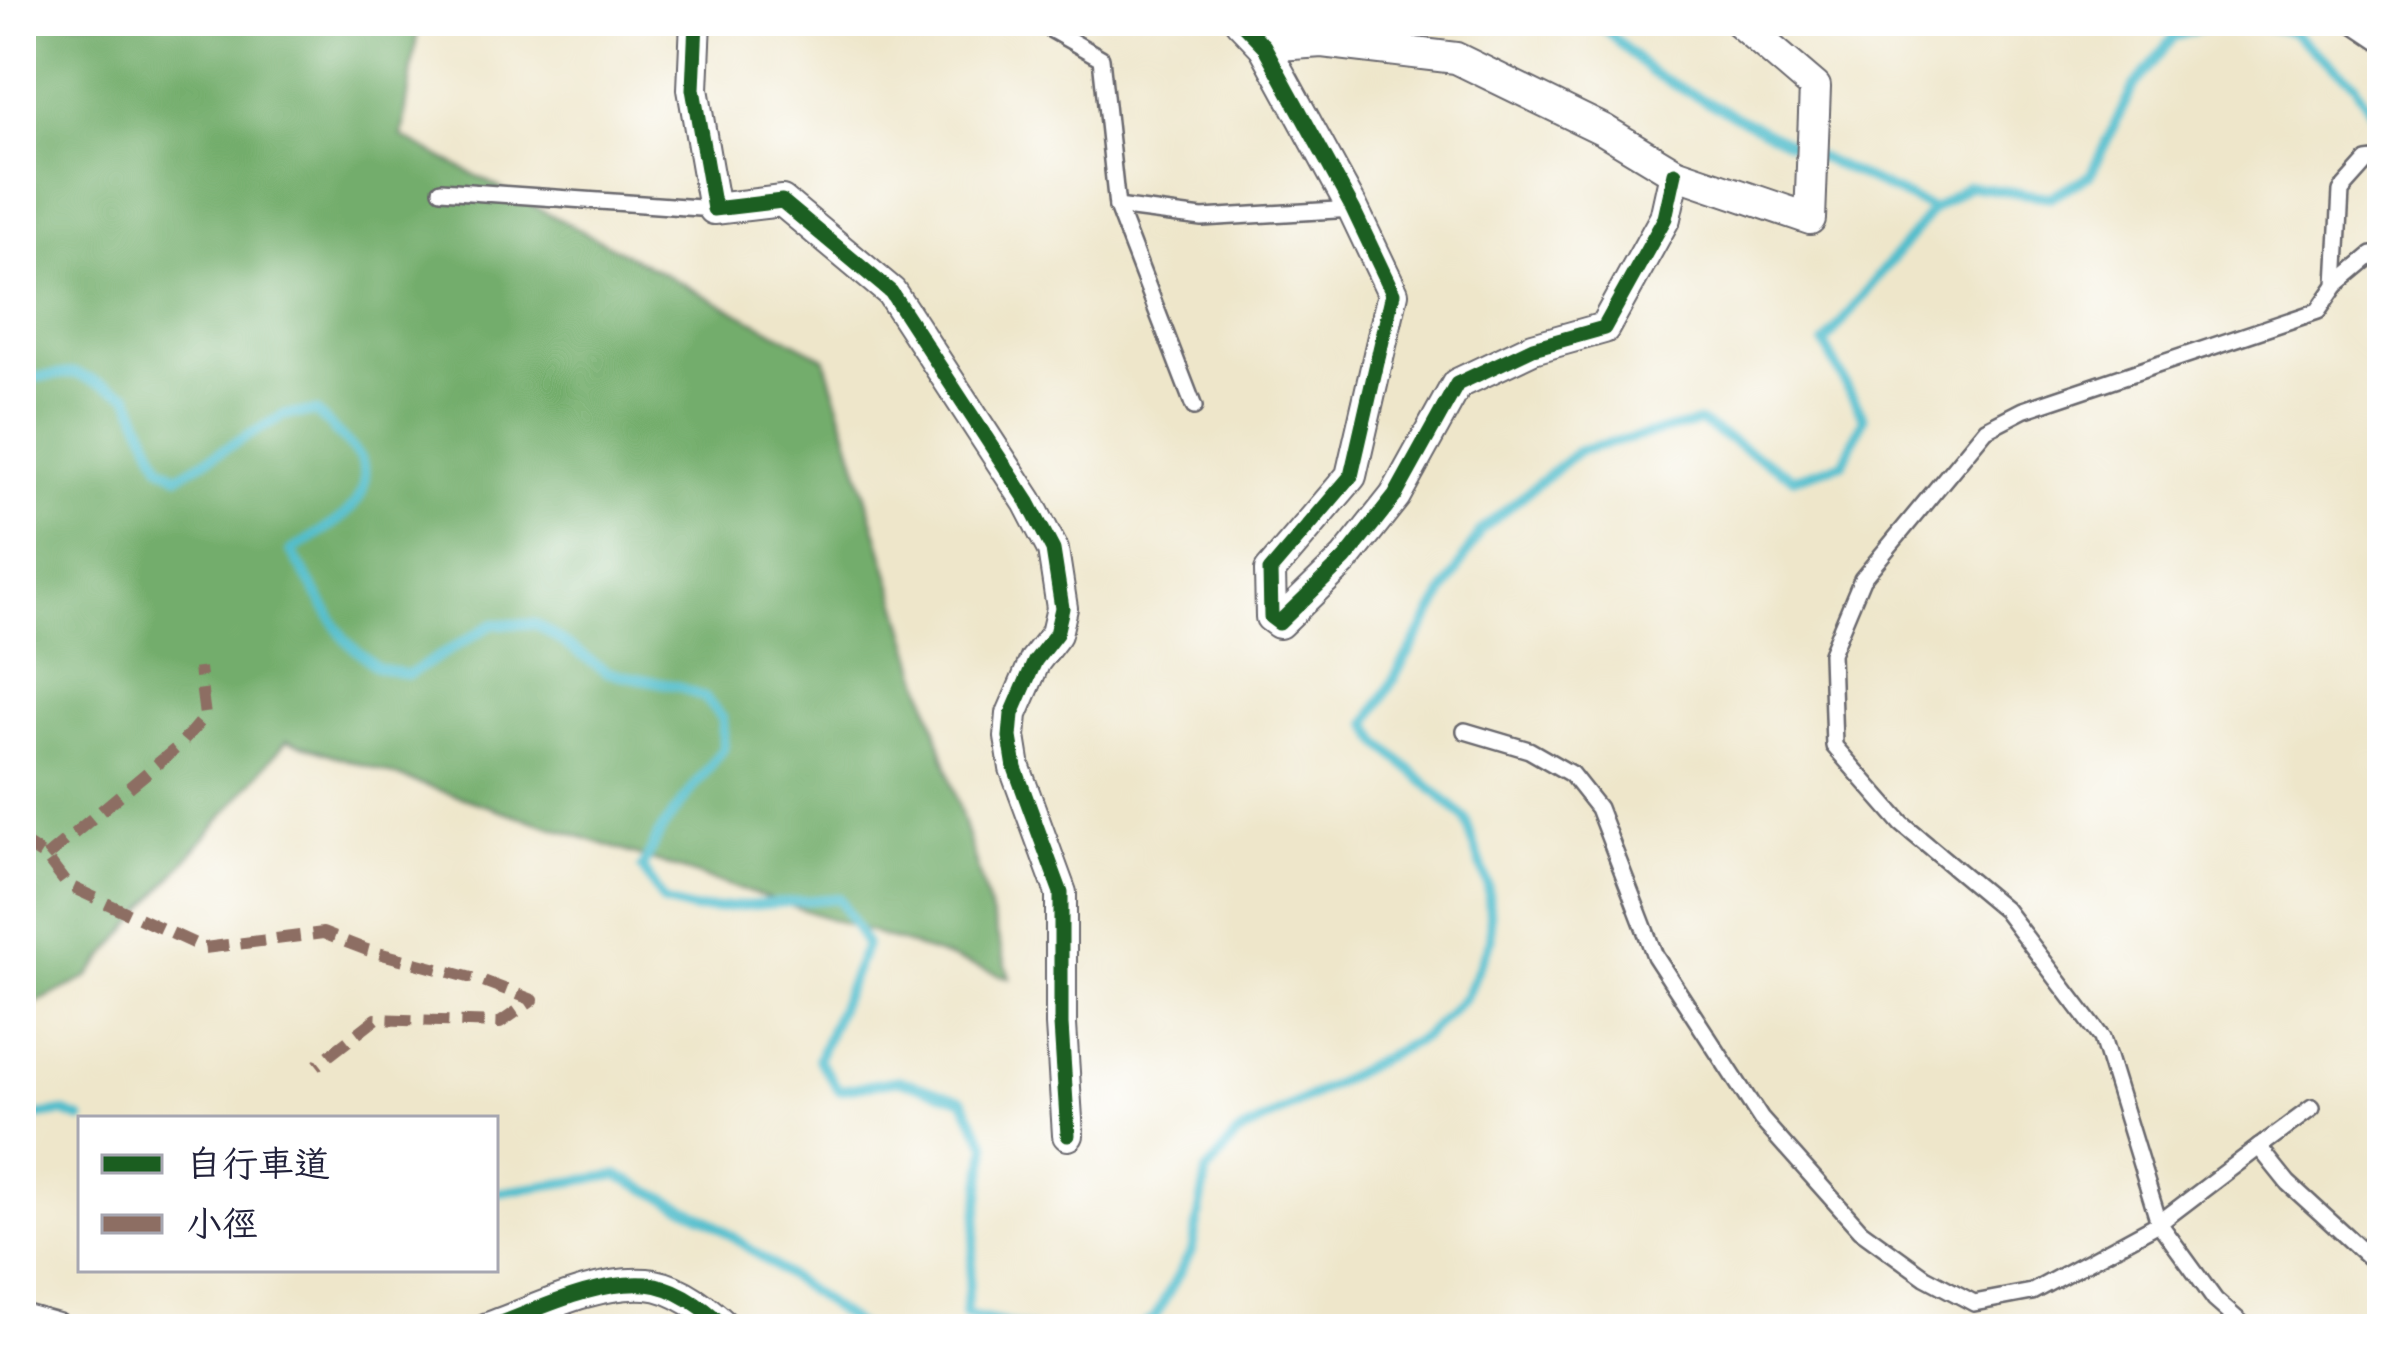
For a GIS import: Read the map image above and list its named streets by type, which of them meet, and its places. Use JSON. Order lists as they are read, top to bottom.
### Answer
{
  "legend": ["自行車道", "小徑"]
}
